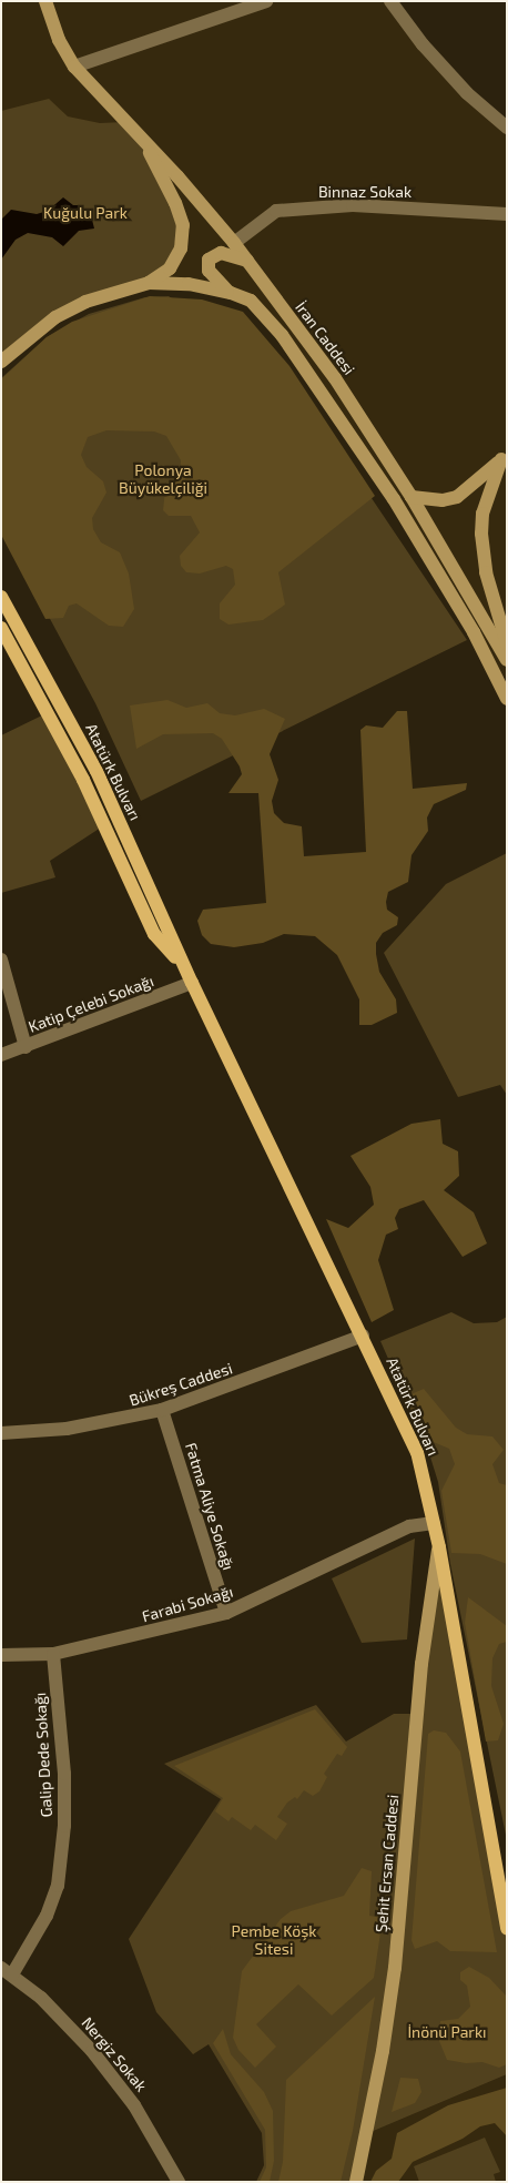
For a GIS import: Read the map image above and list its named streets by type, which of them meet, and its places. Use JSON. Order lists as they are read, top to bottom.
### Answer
{
  "streets": {
    "main road": ["İran Caddesi", "Atatürk Bulvarı", "Şehit Ersan Caddesi"],
    "street": [
      "Binnaz Sokak",
      "Katip Çelebi Sokağı",
      "Bükreş Caddesi",
      "Fatma Aliye Sokağı",
      "Farabi Sokağı",
      "Galip Dede Sokağı",
      "Nergiz Sokak"
    ]
  },
  "crossings": [
    ["Binnaz Sokak", "İran Caddesi"],
    ["Atatürk Bulvarı", "Katip Çelebi Sokağı"],
    ["Atatürk Bulvarı", "Bükreş Caddesi"],
    ["Atatürk Bulvarı", "Farabi Sokağı"],
    ["Atatürk Bulvarı", "Şehit Ersan Caddesi"],
    ["Bükreş Caddesi", "Fatma Aliye Sokağı"],
    ["Fatma Aliye Sokağı", "Farabi Sokağı"],
    ["Farabi Sokağı", "Galip Dede Sokağı"],
    ["Galip Dede Sokağı", "Nergiz Sokak"]
  ],
  "parks": [
    "Kuğulu Park",
    "Polonya Büyükelçiliği",
    "Pembe Köşk Sitesi",
    "İnönü Parkı"
  ]
}
